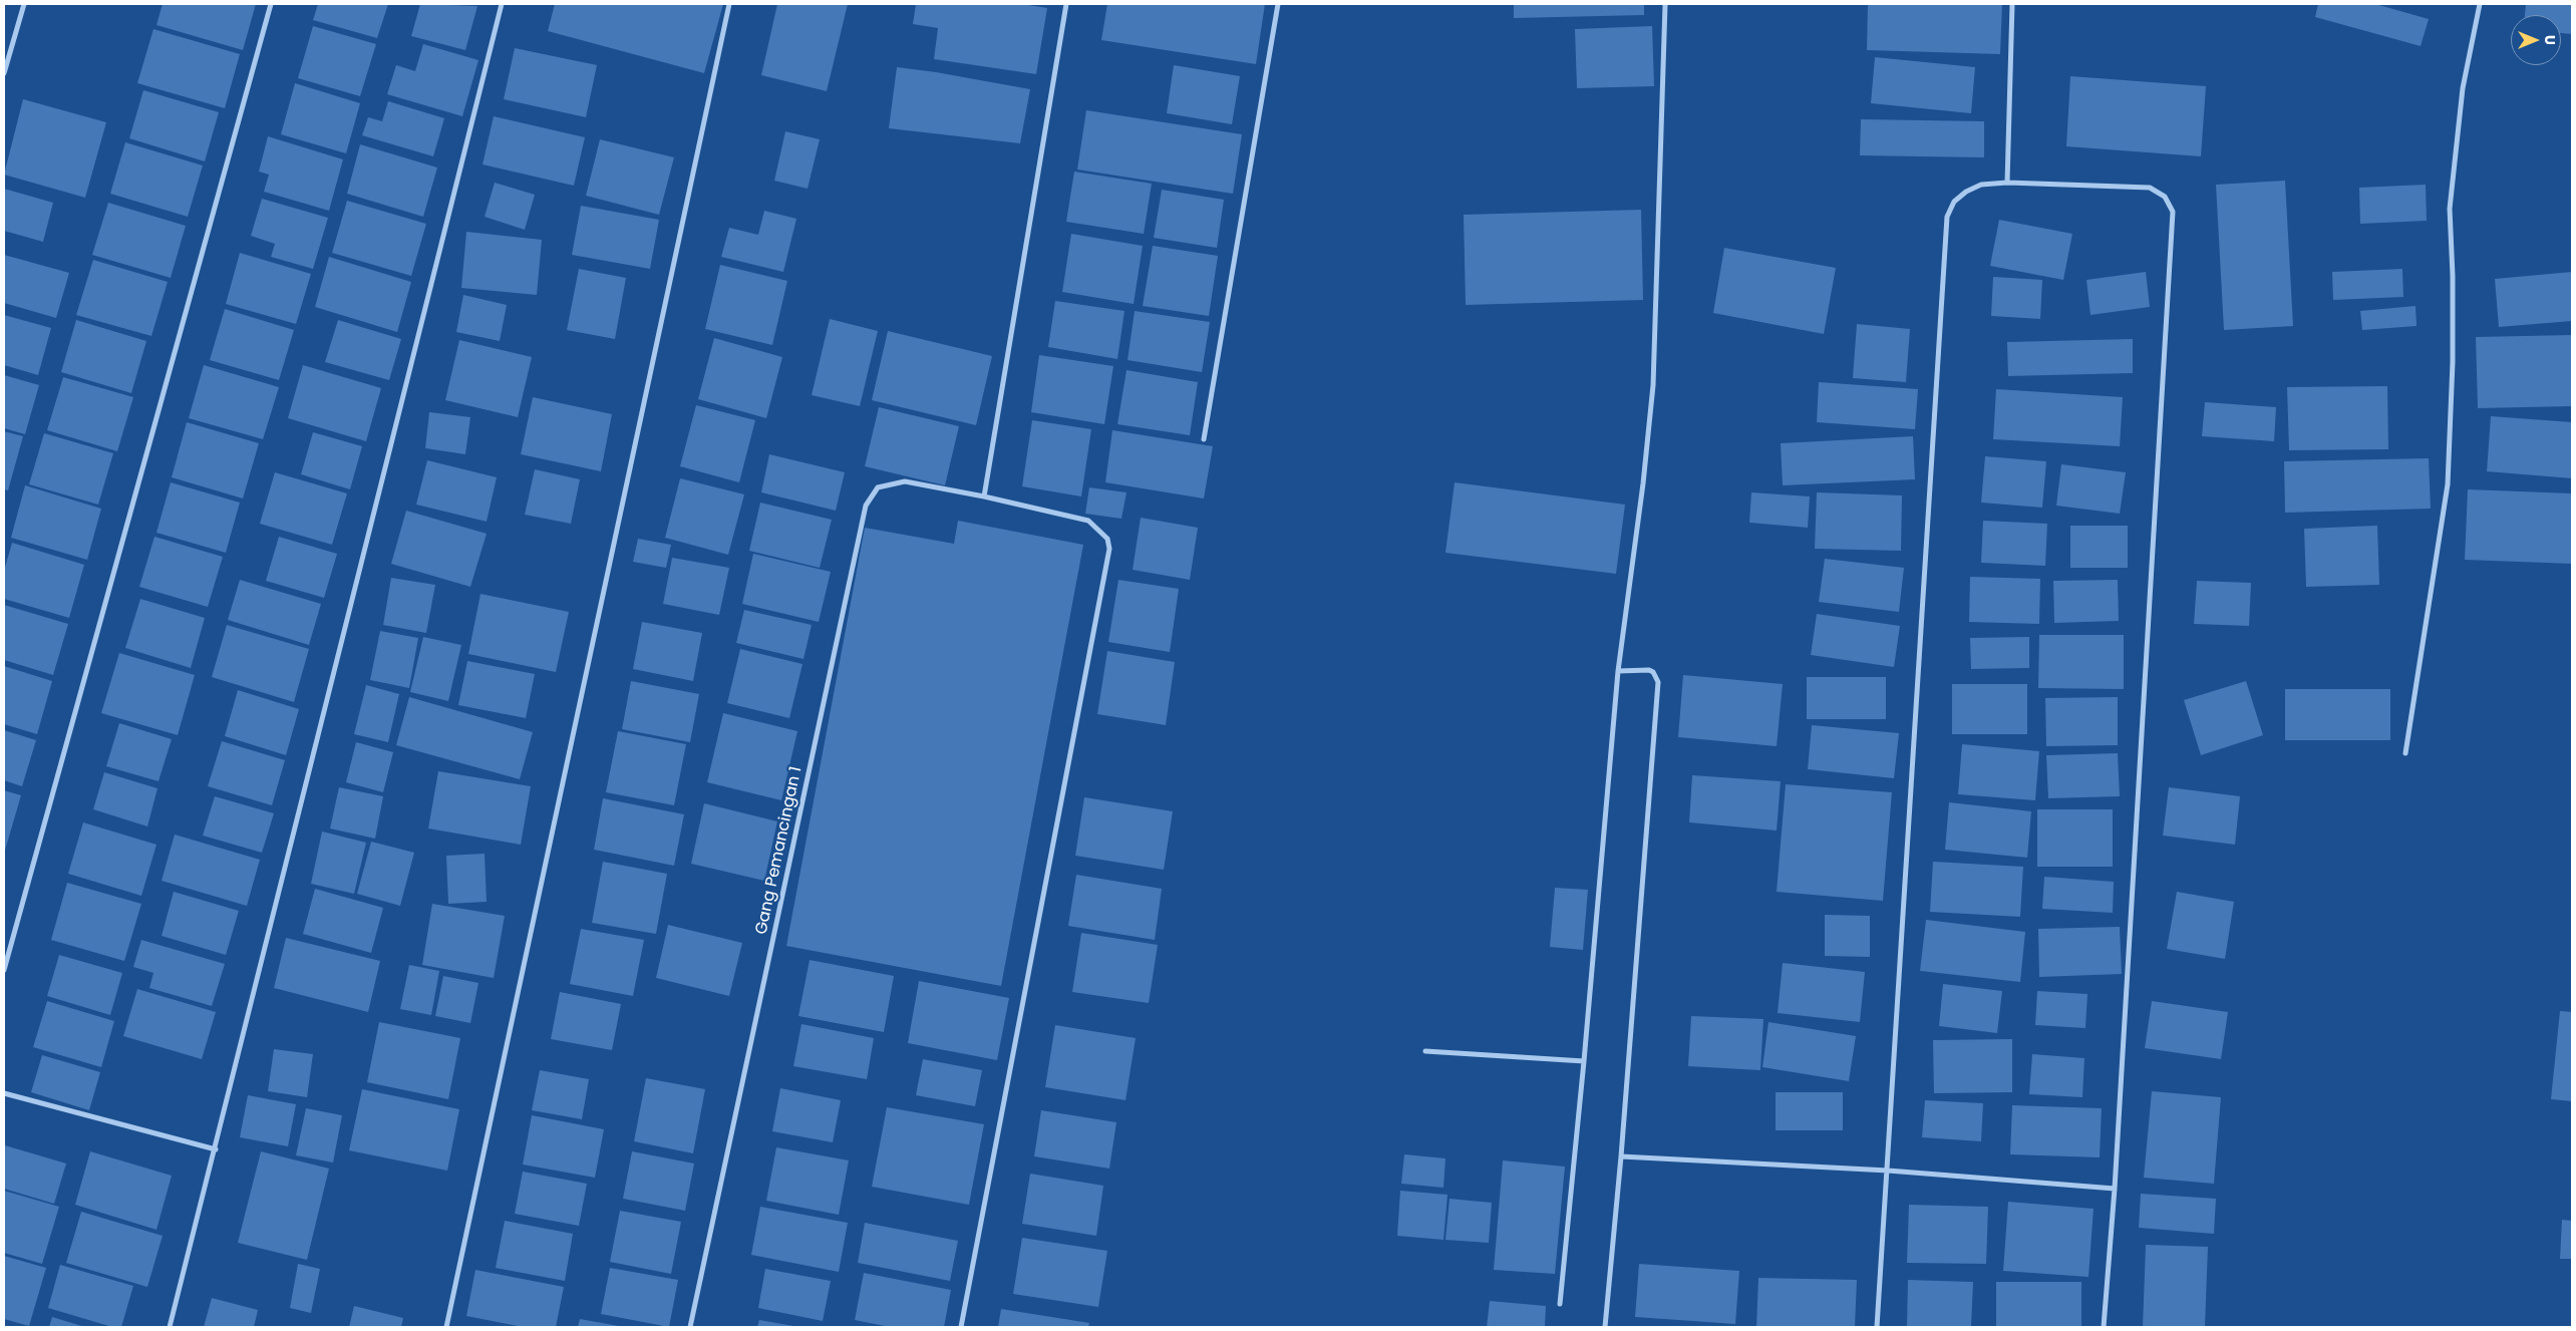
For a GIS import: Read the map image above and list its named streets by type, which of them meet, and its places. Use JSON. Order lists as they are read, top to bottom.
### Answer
{
  "streets": {
    "street": ["Gang Pemancingan 1"]
  },
  "north": "right"
}
